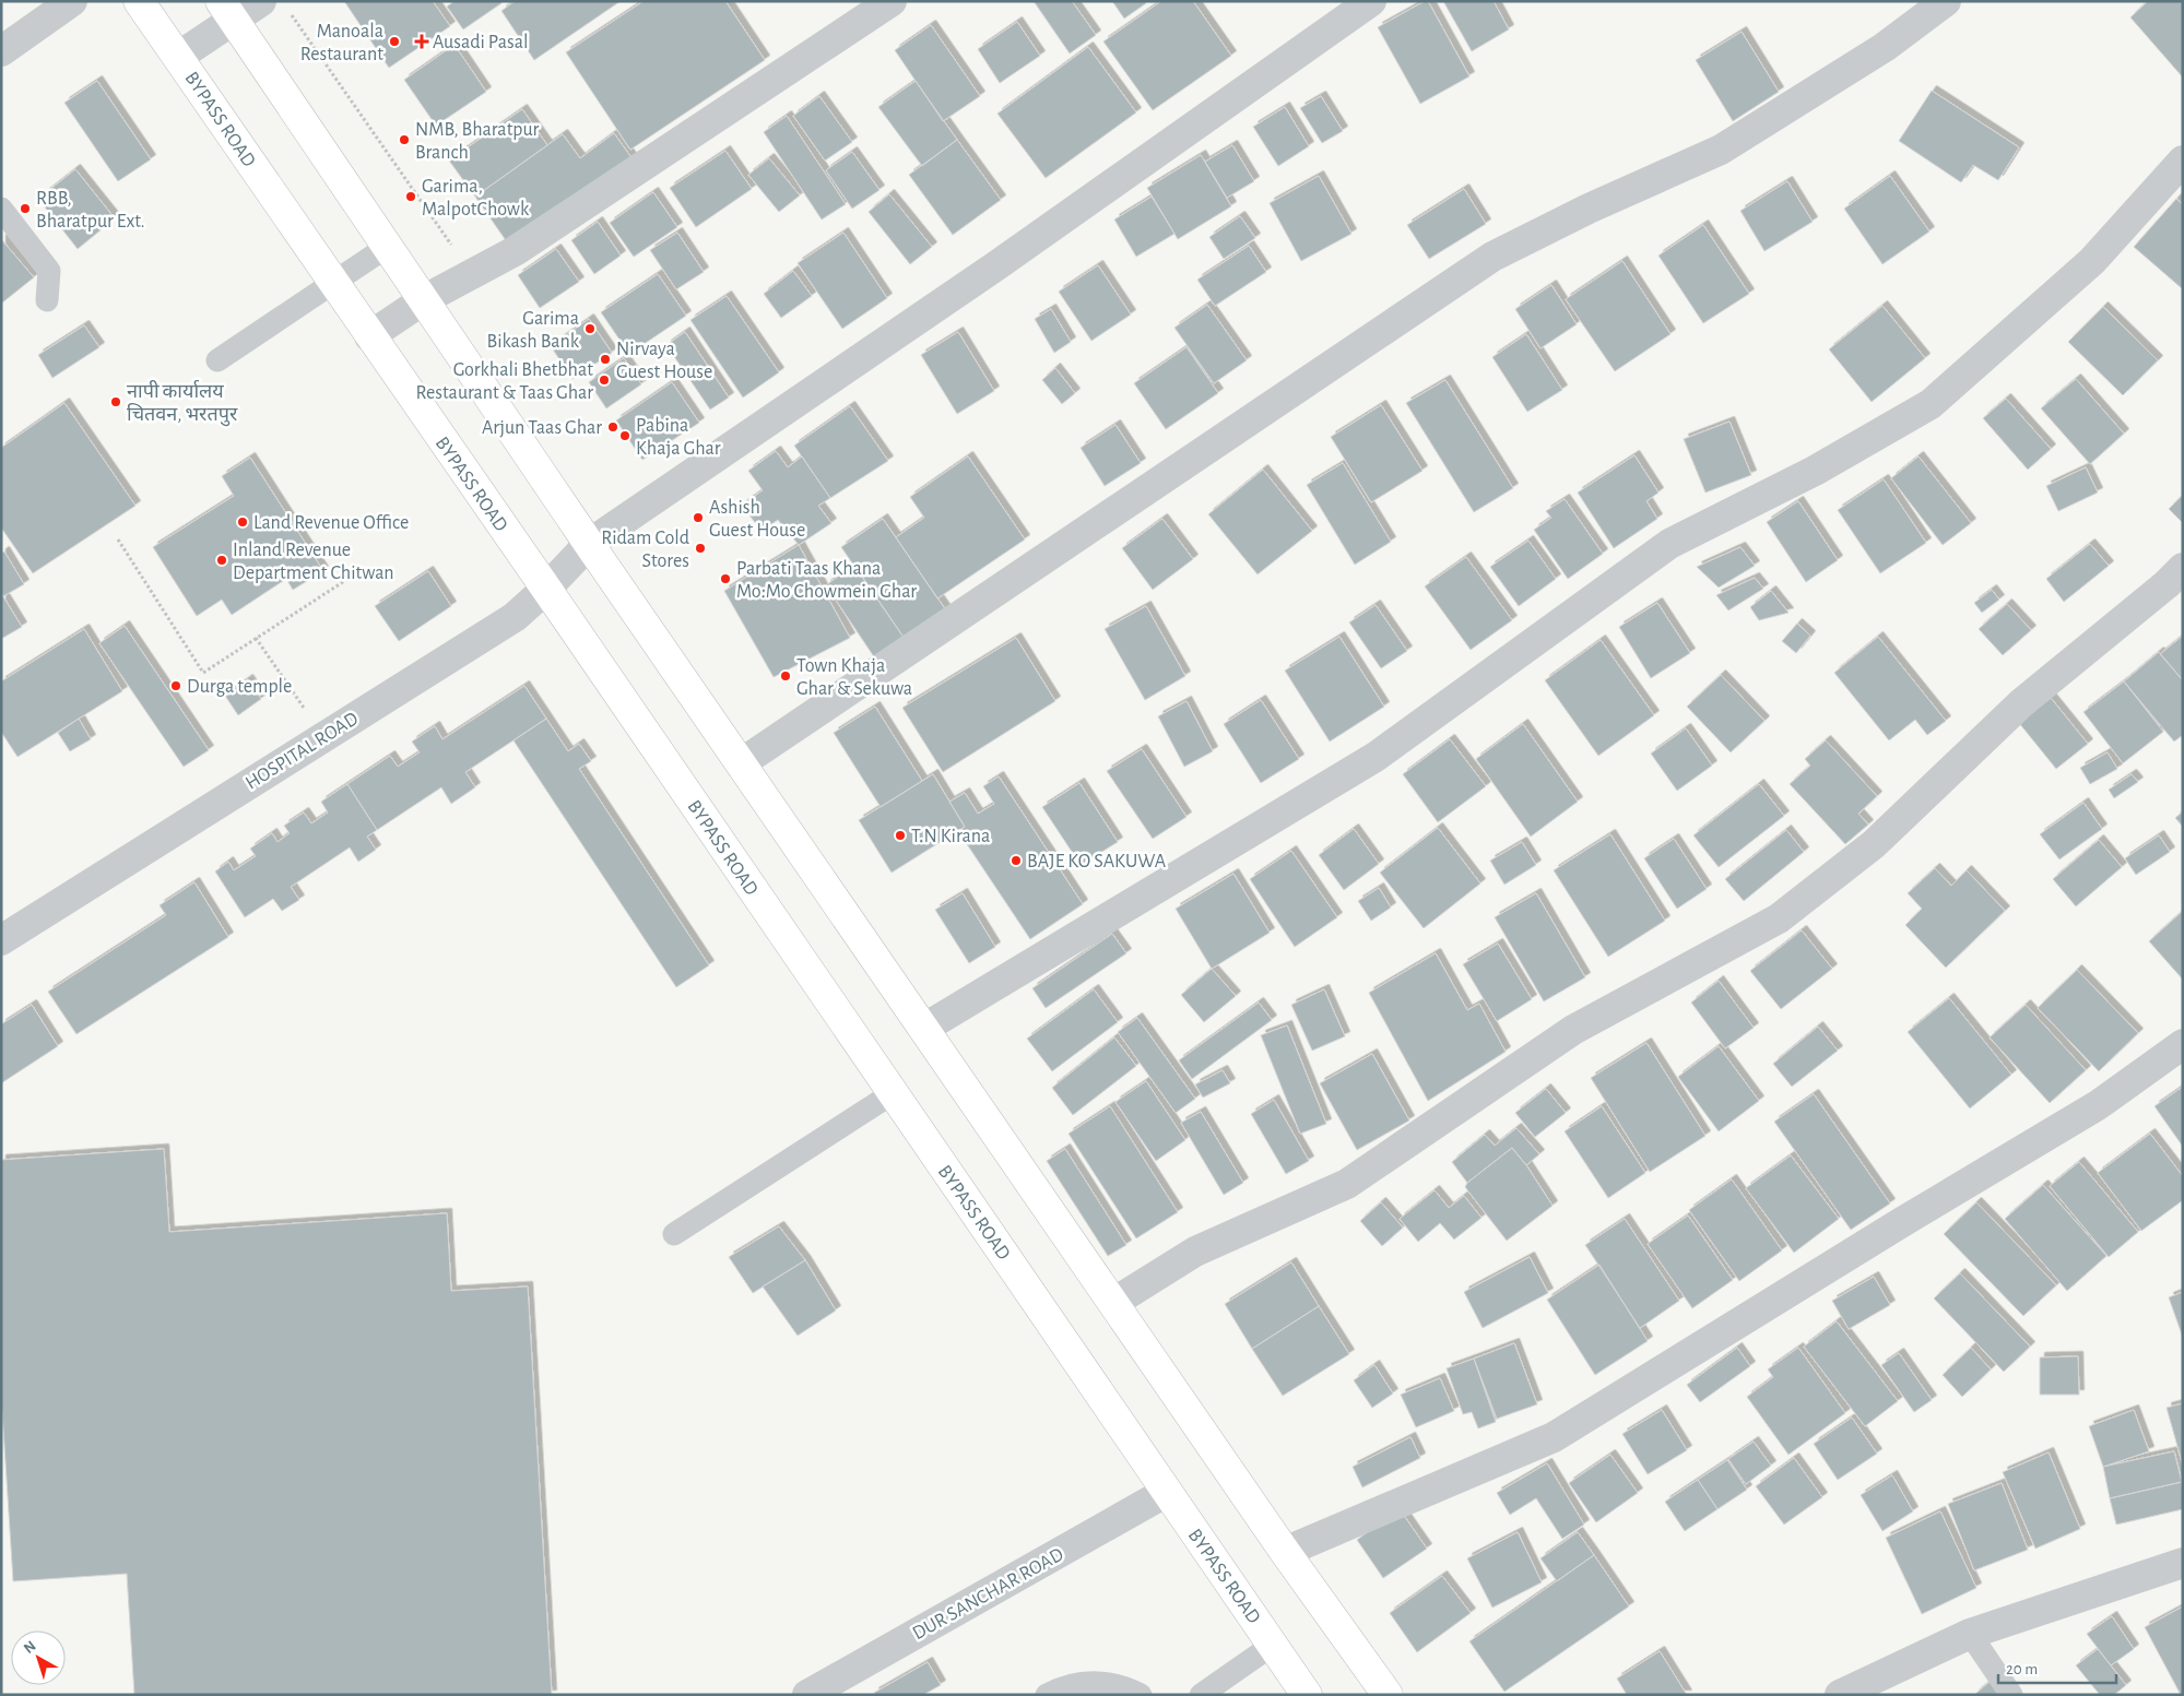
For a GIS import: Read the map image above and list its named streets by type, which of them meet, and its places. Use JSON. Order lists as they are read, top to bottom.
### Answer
{
  "streets": {
    "highway": ["BYPASS ROAD"],
    "street": ["HOSPITAL ROAD", "DUR SANCHAR ROAD"]
  },
  "crossings": [
    ["BYPASS ROAD", "HOSPITAL ROAD"],
    ["BYPASS ROAD", "DUR SANCHAR ROAD"]
  ],
  "places": {
    "other": [
      "Manoala Restaurant",
      "NMB, Bharatpur Branch",
      "Garima, MalpotChowk",
      "RBB, Bharatpur Ext.",
      "Garima Bikash Bank",
      "Nirvaya Guest House",
      "Gorkhali Bhetbhat Restaurant & Taas Ghar",
      "नापी कार्यालय चितवन, भरतपुर",
      "Arjun Taas Ghar",
      "Pabina Khaja Ghar",
      "Ashish Guest House",
      "Land Revenue Office",
      "Ridam Cold Stores",
      "Inland Revenue Department Chitwan",
      "Parbati Taas Khana Mo:Mo Chowmein Ghar",
      "Town Khaja Ghar & Sekuwa",
      "Durga temple",
      "T.N Kirana",
      "BAJE KO SAKUWA"
    ],
    "health": ["Ausadi Pasal"]
  },
  "scale_bar": "20 m",
  "north": "top left"
}
